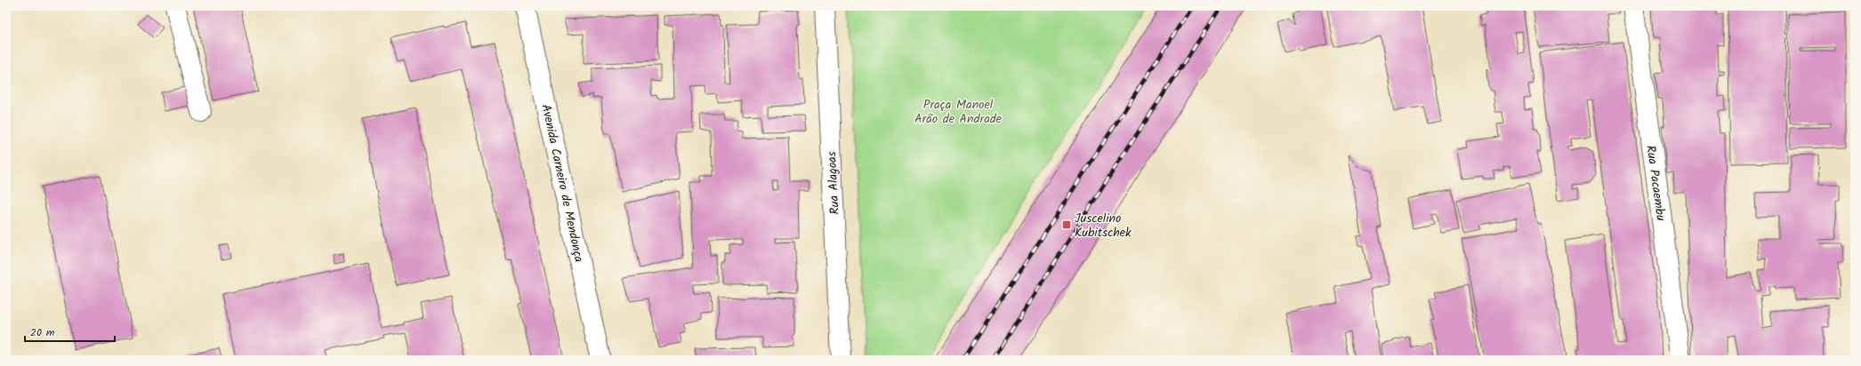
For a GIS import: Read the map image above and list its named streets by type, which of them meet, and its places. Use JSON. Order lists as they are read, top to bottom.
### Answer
{
  "streets": {
    "street": ["Avenida Carneiro de Mendonça", "Rua Alagoas", "Rua Pacaembu"]
  },
  "parks": ["Praça Manoel Arão de Andrade"],
  "places": {
    "transit": ["Juscelino Kubitschek"]
  },
  "scale_bar": "20 m"
}
